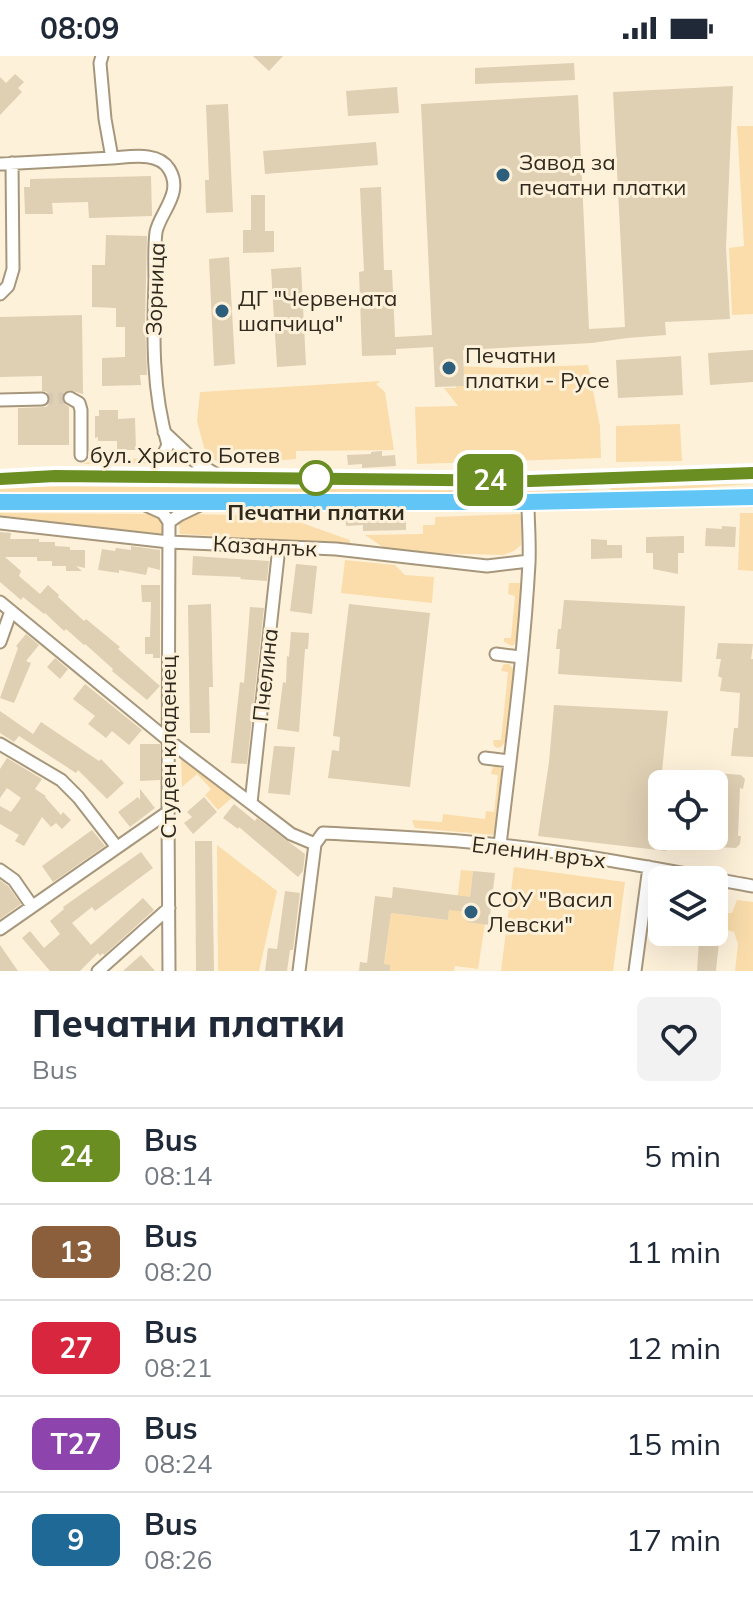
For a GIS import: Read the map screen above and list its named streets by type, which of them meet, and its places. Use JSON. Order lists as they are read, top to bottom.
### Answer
{
  "streets": {
    "highway": ["бул. Христо Ботев"],
    "street": [
      "Зорница",
      "Казанлък",
      "Пчелина",
      "Студен кладенец",
      "Еленин връх"
    ]
  },
  "crossings": [
    ["Казанлък", "Пчелина"],
    ["Казанлък", "Студен кладенец"]
  ],
  "places": [
    "Завод за печатни платки",
    "ДГ \"Червената шапчица\"",
    "Печатни платки - Русе",
    "Печатни платки",
    "СОУ \"Васил Левски\""
  ],
  "lines": ["bus line 24"],
  "page": {
    "status": "08:09",
    "on_map": "24",
    "heading": ["Печатни платки", "Bus"],
    "list": [
      {
        "mark": "24",
        "name": "Bus",
        "note": "08:14",
        "value": "5 min"
      },
      {
        "mark": "13",
        "name": "Bus",
        "note": "08:20",
        "value": "11 min"
      },
      {
        "mark": "27",
        "name": "Bus",
        "note": "08:21",
        "value": "12 min"
      },
      {
        "mark": "Т27",
        "name": "Bus",
        "note": "08:24",
        "value": "15 min"
      },
      {
        "mark": "9",
        "name": "Bus",
        "note": "08:26",
        "value": "17 min"
      }
    ]
  }
}
